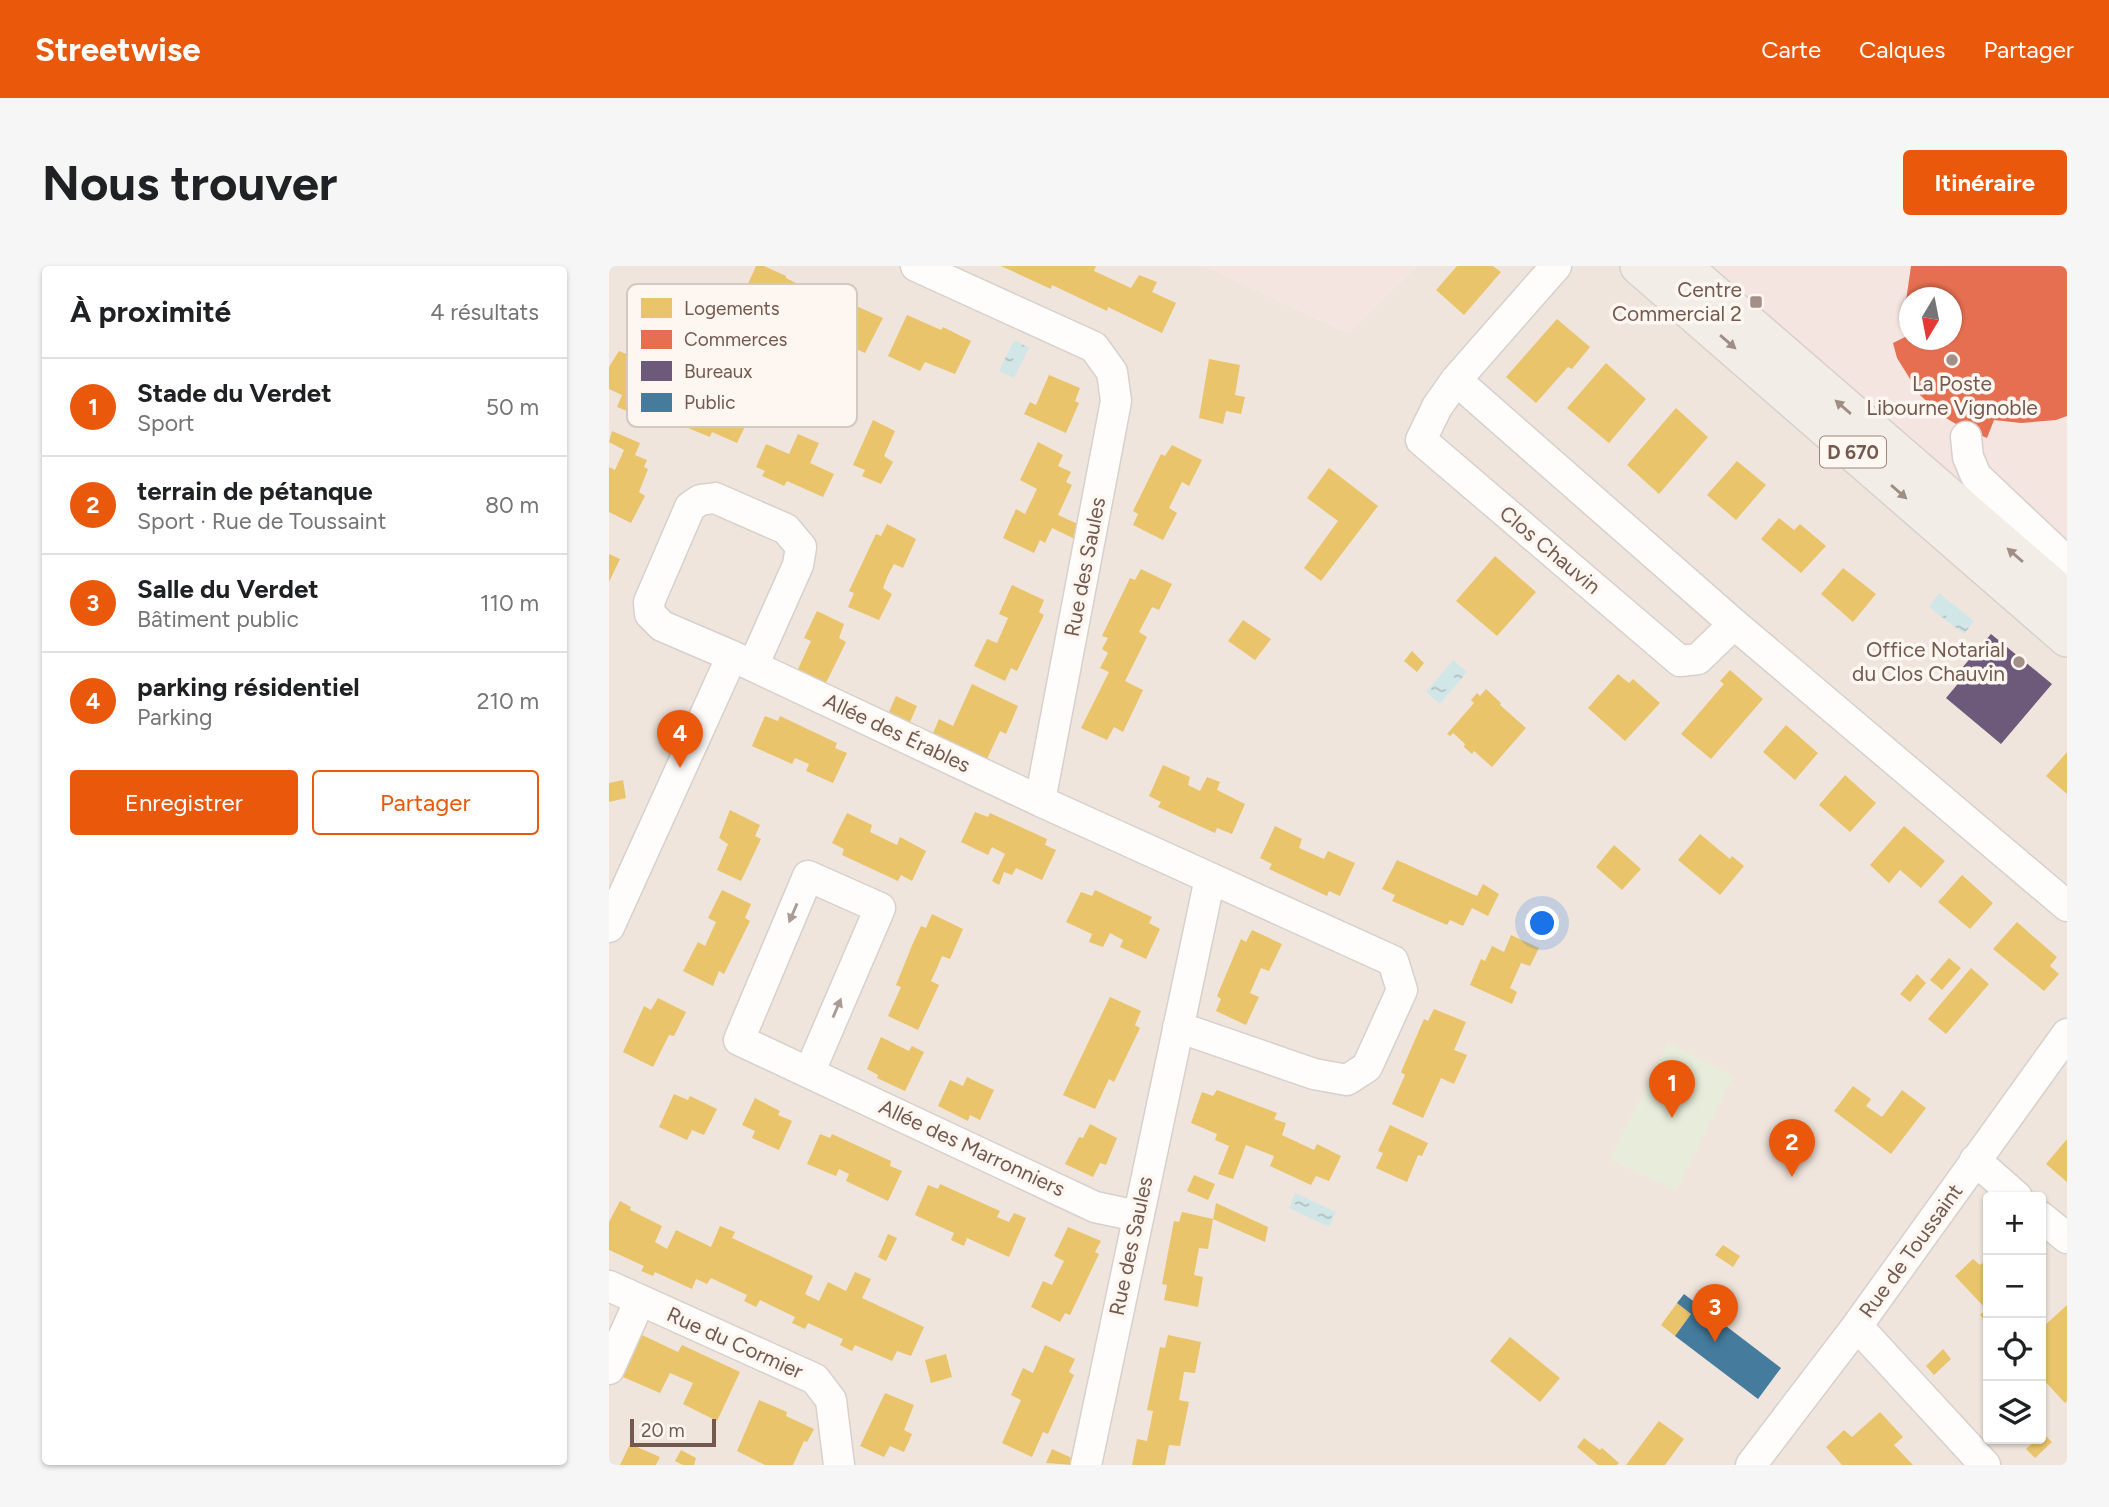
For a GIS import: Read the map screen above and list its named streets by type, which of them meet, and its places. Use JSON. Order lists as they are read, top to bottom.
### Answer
{
  "streets": {
    "main road": ["D 670"],
    "street": [
      "Clos Chauvin",
      "Rue des Saules",
      "Allée des Érables",
      "Allée des Marronniers",
      "Rue de Toussaint",
      "Rue du Cormier"
    ]
  },
  "crossings": [
    ["Rue des Saules", "Allée des Érables"],
    ["Rue des Saules", "Allée des Marronniers"]
  ],
  "places": {
    "transit": ["Centre Commercial 2"],
    "other": ["La Poste Libourne Vignoble", "Office Notarial du Clos Chauvin"]
  },
  "legend": [
    "Logements",
    "Commerces",
    "Bureaux",
    "Public"
  ],
  "scale_bar": "20 m",
  "north": "bottom",
  "page": {
    "header": "Streetwise",
    "nav": ["Carte", "Calques", "Partager"],
    "buttons": [
      "Itinéraire",
      ["Enregistrer", "Partager"]
    ],
    "title": "Nous trouver",
    "heading": ["À proximité", "4 résultats"],
    "list": [
      {
        "mark": "1",
        "name": "Stade du Verdet",
        "note": "Sport",
        "value": "50 m"
      },
      {
        "mark": "2",
        "name": "terrain de pétanque",
        "note": "Sport · Rue de Toussaint",
        "value": "80 m"
      },
      {
        "mark": "3",
        "name": "Salle du Verdet",
        "note": "Bâtiment public",
        "value": "110 m"
      },
      {
        "mark": "4",
        "name": "parking résidentiel",
        "note": "Parking",
        "value": "210 m"
      }
    ],
    "pins": [
      "4",
      "1",
      "2",
      "3"
    ],
    "map_buttons": ["+", "−"],
    "scale": "20 m"
  }
}
